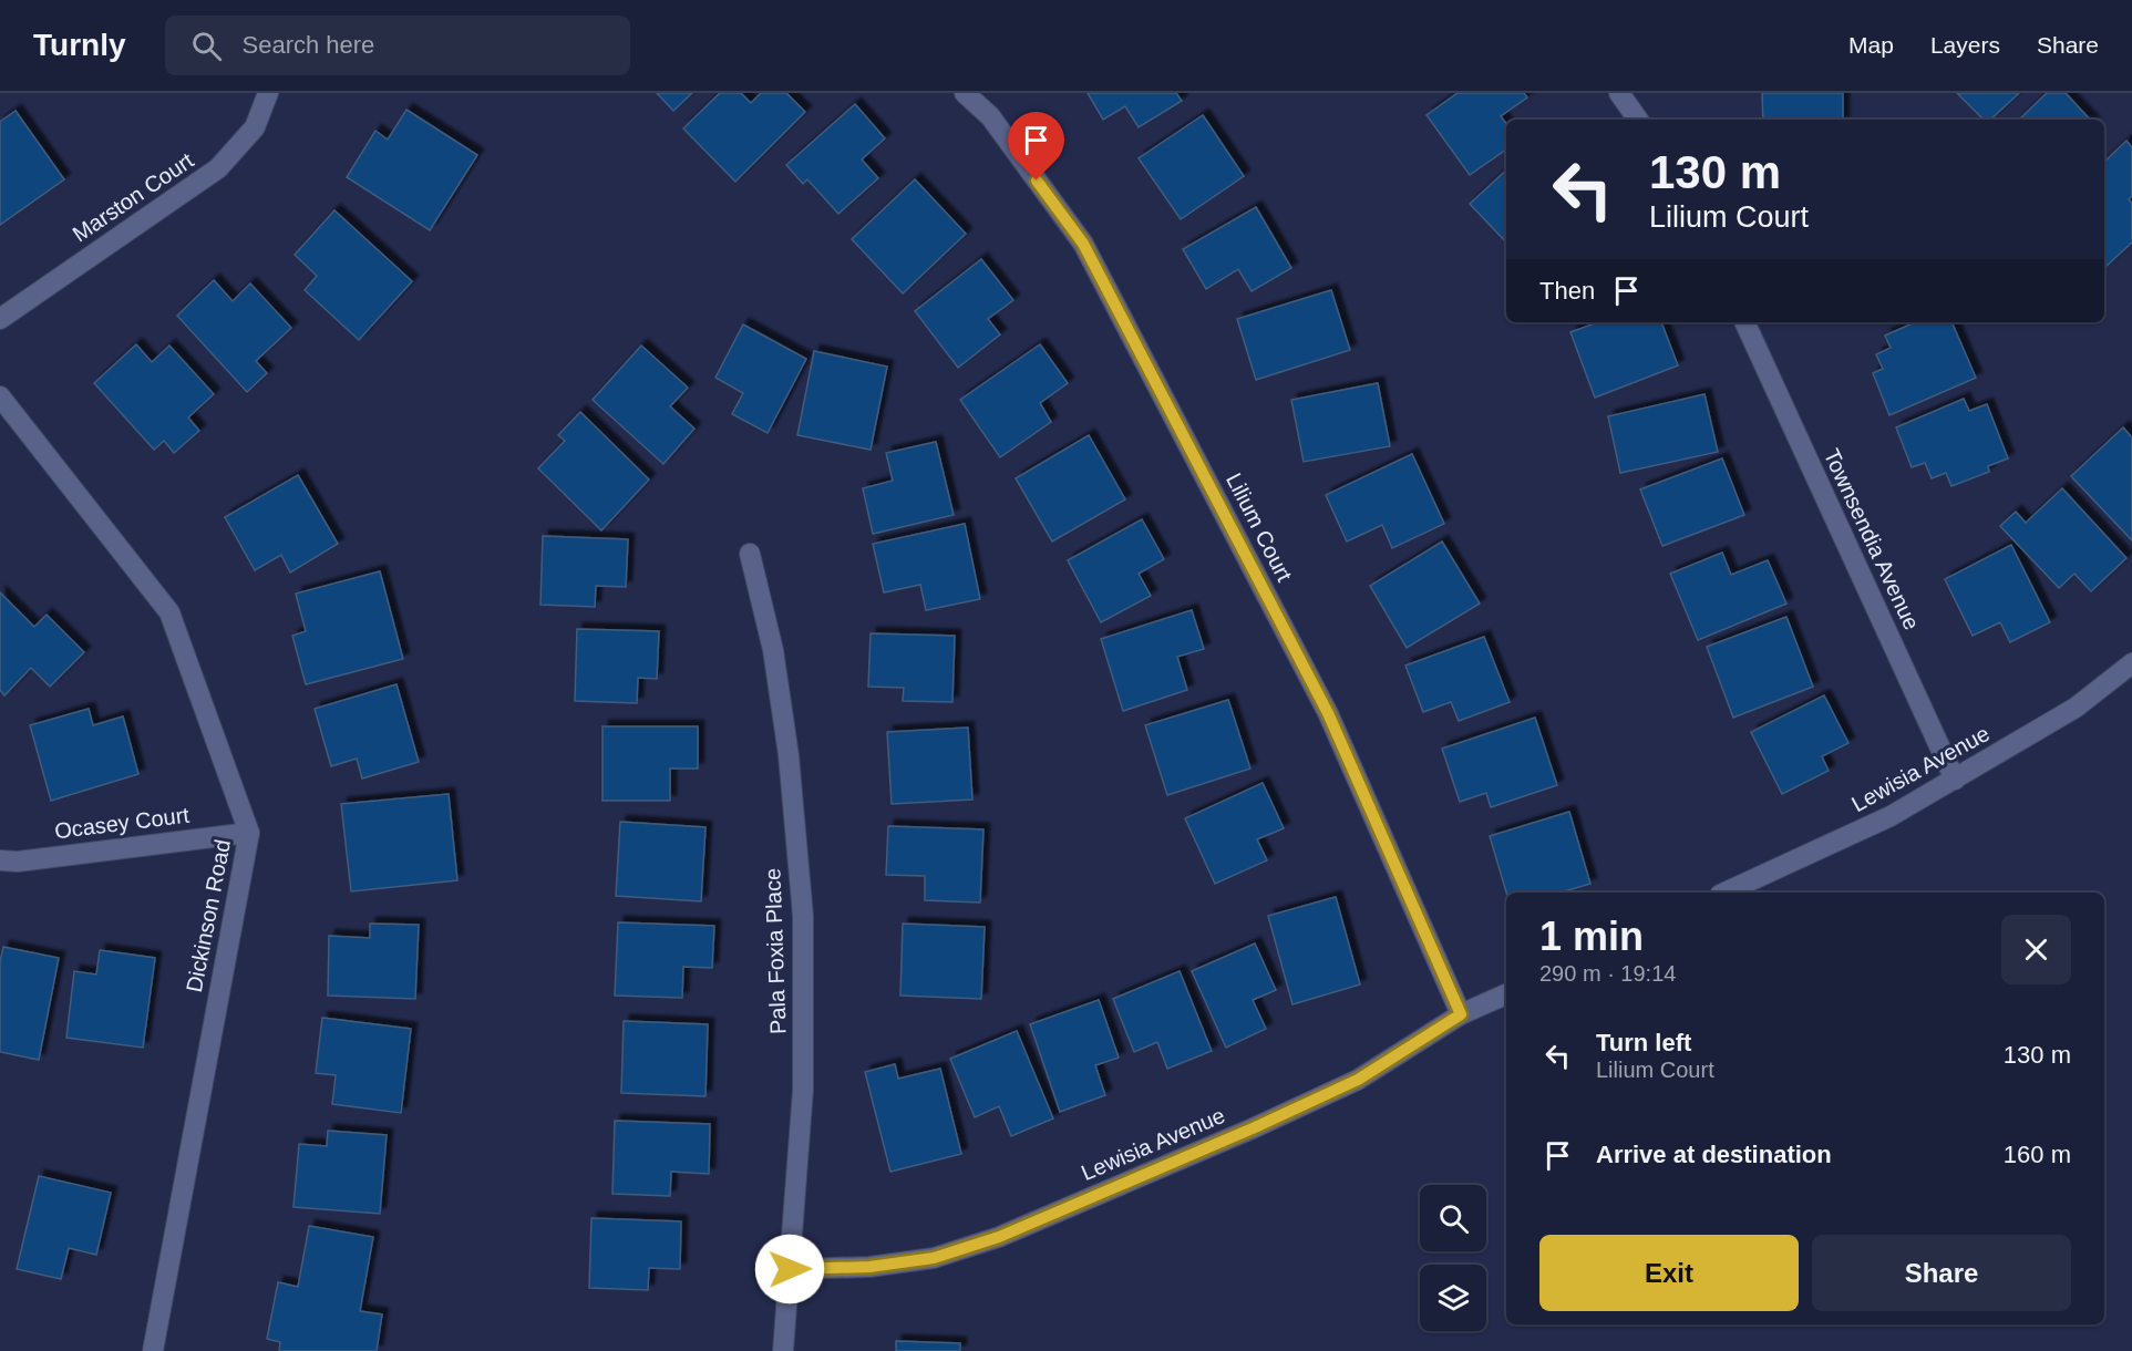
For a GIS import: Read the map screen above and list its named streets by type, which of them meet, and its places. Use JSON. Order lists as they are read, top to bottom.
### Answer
{
  "streets": {
    "street": [
      "Marston Court",
      "Lilium Court",
      "Townsendia Avenue",
      "Lewisia Avenue",
      "Ocasey Court",
      "Dickinson Road",
      "Pala Foxia Place"
    ]
  },
  "crossings": [
    ["Lilium Court", "Lewisia Avenue"],
    ["Townsendia Avenue", "Lewisia Avenue"],
    ["Lewisia Avenue", "Pala Foxia Place"],
    ["Ocasey Court", "Dickinson Road"]
  ],
  "page": {
    "header": "Turnly",
    "search": "Search here",
    "nav": ["Map", "Layers", "Share"],
    "turn": ["130 m", "Lilium Court"],
    "then": "Then",
    "heading": ["1 min", "290 m · 19:14"],
    "list": [
      {
        "name": "Turn left",
        "note": "Lilium Court",
        "value": "130 m"
      },
      {
        "name": "Arrive at destination",
        "value": "160 m"
      }
    ],
    "buttons": ["Exit", "Share"]
  }
}
